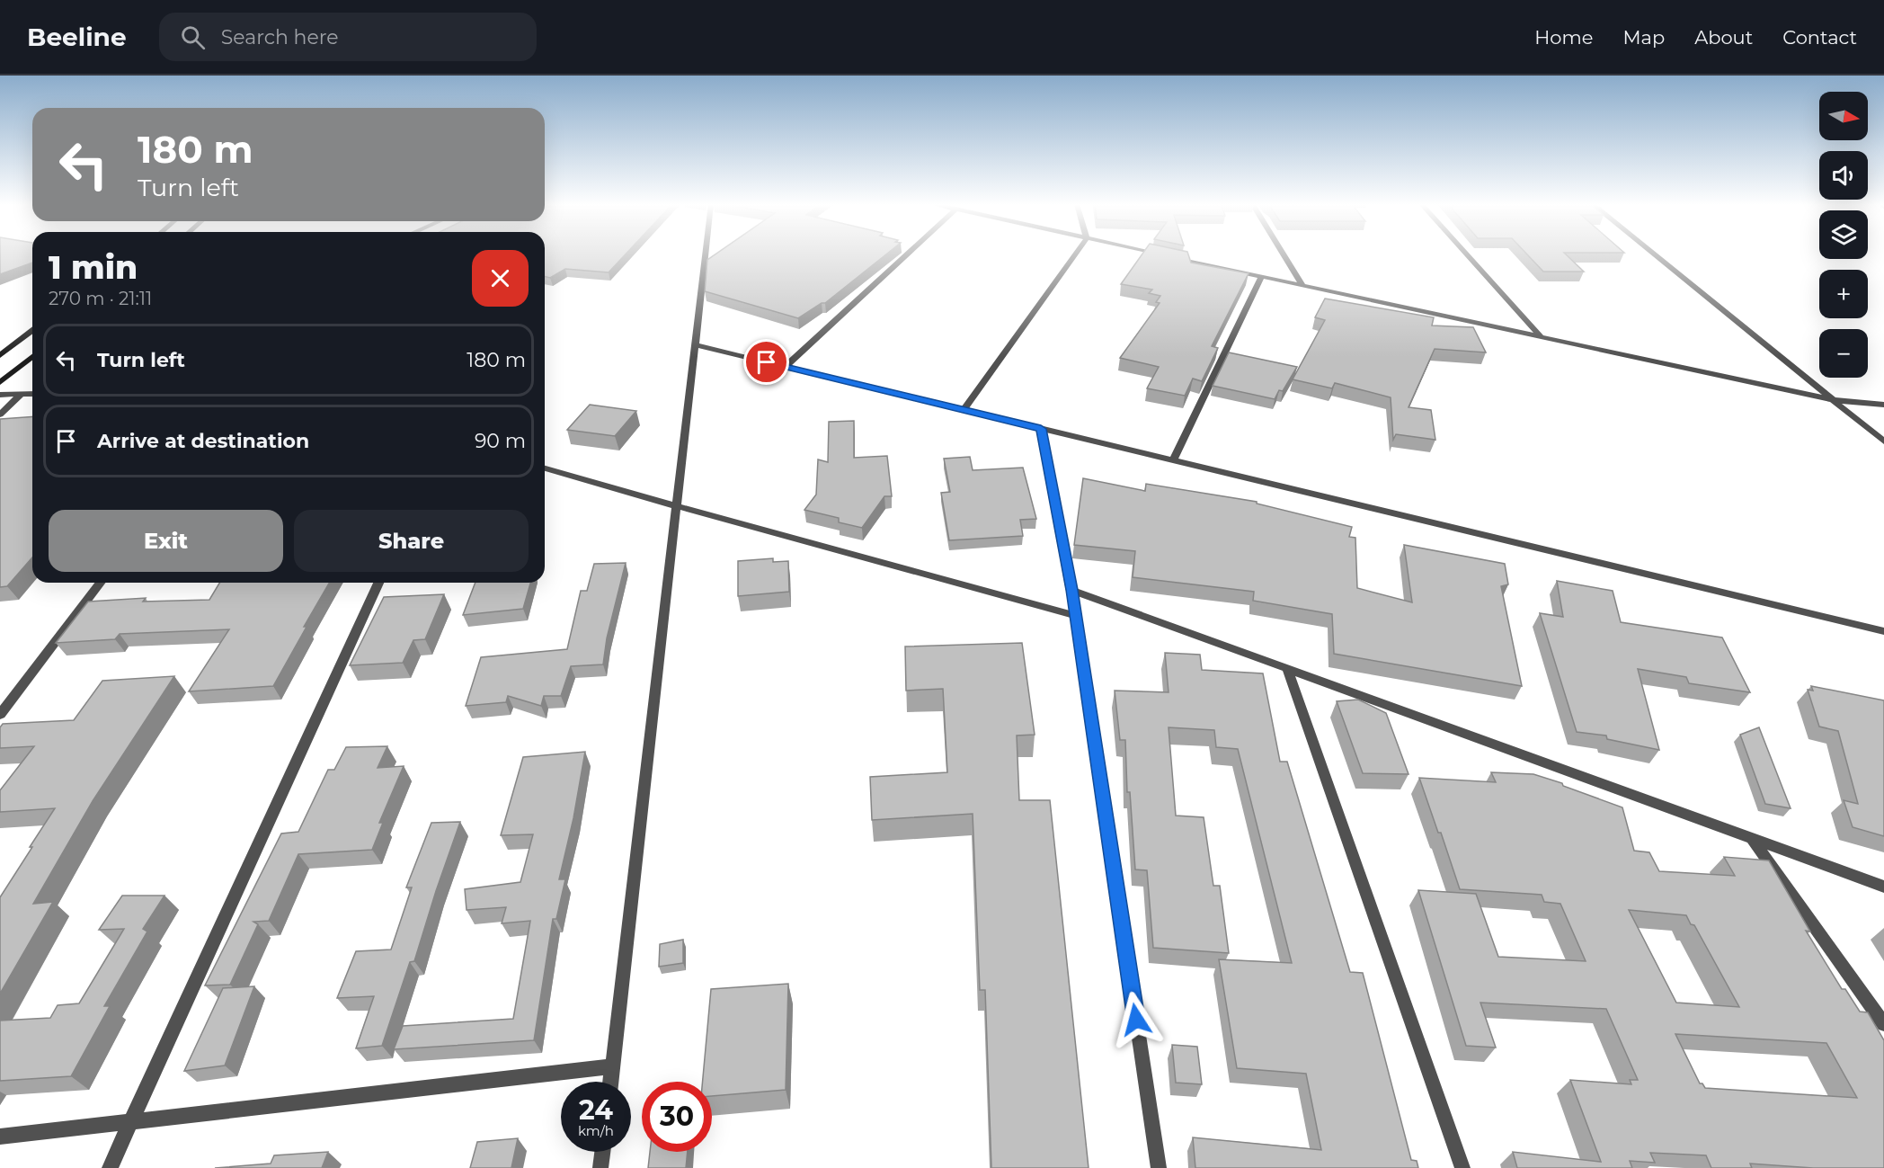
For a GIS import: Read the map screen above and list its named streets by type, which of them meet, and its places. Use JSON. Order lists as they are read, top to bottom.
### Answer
{
  "north": "right",
  "page": {
    "header": "Beeline",
    "search": "Search here",
    "nav": [
      "Home",
      "Map",
      "About",
      "Contact"
    ],
    "map_buttons": ["+", "−"],
    "turn": ["180 m", "Turn left"],
    "heading": ["1 min", "270 m · 21:11"],
    "list": [
      {
        "name": "Turn left",
        "value": "180 m"
      },
      {
        "name": "Arrive at destination",
        "value": "90 m"
      }
    ],
    "buttons": ["Exit", "Share"],
    "speed": "24 km/h",
    "limit": "30"
  }
}
